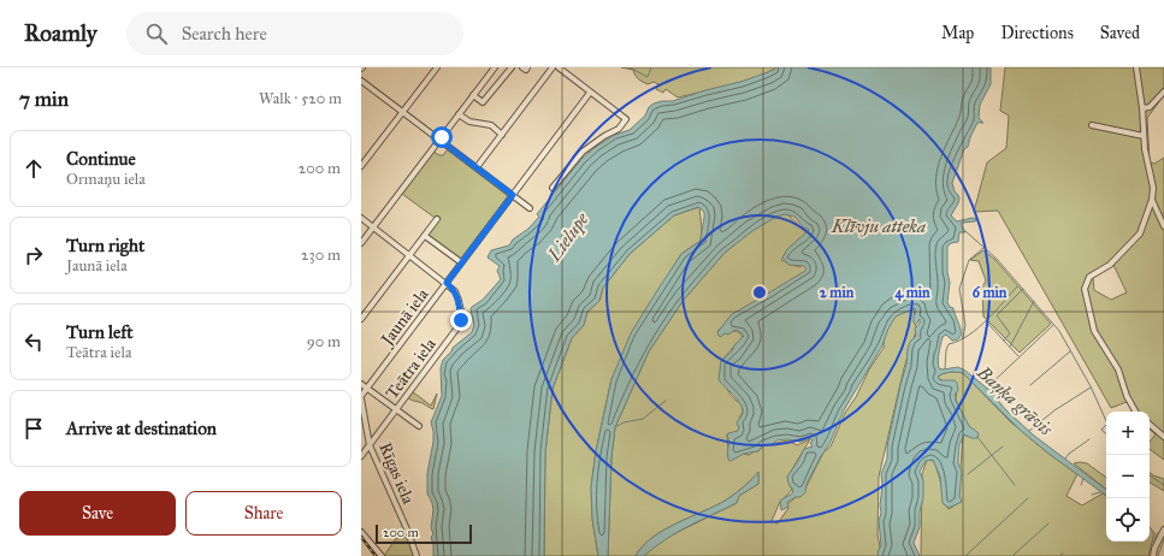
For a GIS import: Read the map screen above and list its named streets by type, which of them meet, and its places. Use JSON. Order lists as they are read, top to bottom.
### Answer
{
  "streets": {
    "street": ["Jaunā iela", "Teātra iela", "Rīgas iela"]
  },
  "crossings": [
    ["Jaunā iela", "Teātra iela"],
    ["Jaunā iela", "Rīgas iela"],
    ["Teātra iela", "Rīgas iela"]
  ],
  "water": ["Klīvju atteka", "Lielupe", "Baņķa grāvis"],
  "scale_bar": "200 m",
  "page": {
    "header": "Roamly",
    "search": "Search here",
    "nav": ["Map", "Directions", "Saved"],
    "heading": ["7 min", "Walk · 520 m"],
    "list": [
      ["Continue", "Ormaņu iela", "200 m"],
      ["Turn right", "Jaunā iela", "230 m"],
      ["Turn left", "Teātra iela", "90 m"],
      "Arrive at destination"
    ],
    "map_buttons": ["+", "−"],
    "buttons": ["Save", "Share"],
    "scale": "200 m"
  },
  "rings": ["2 min", "4 min", "6 min"]
}
